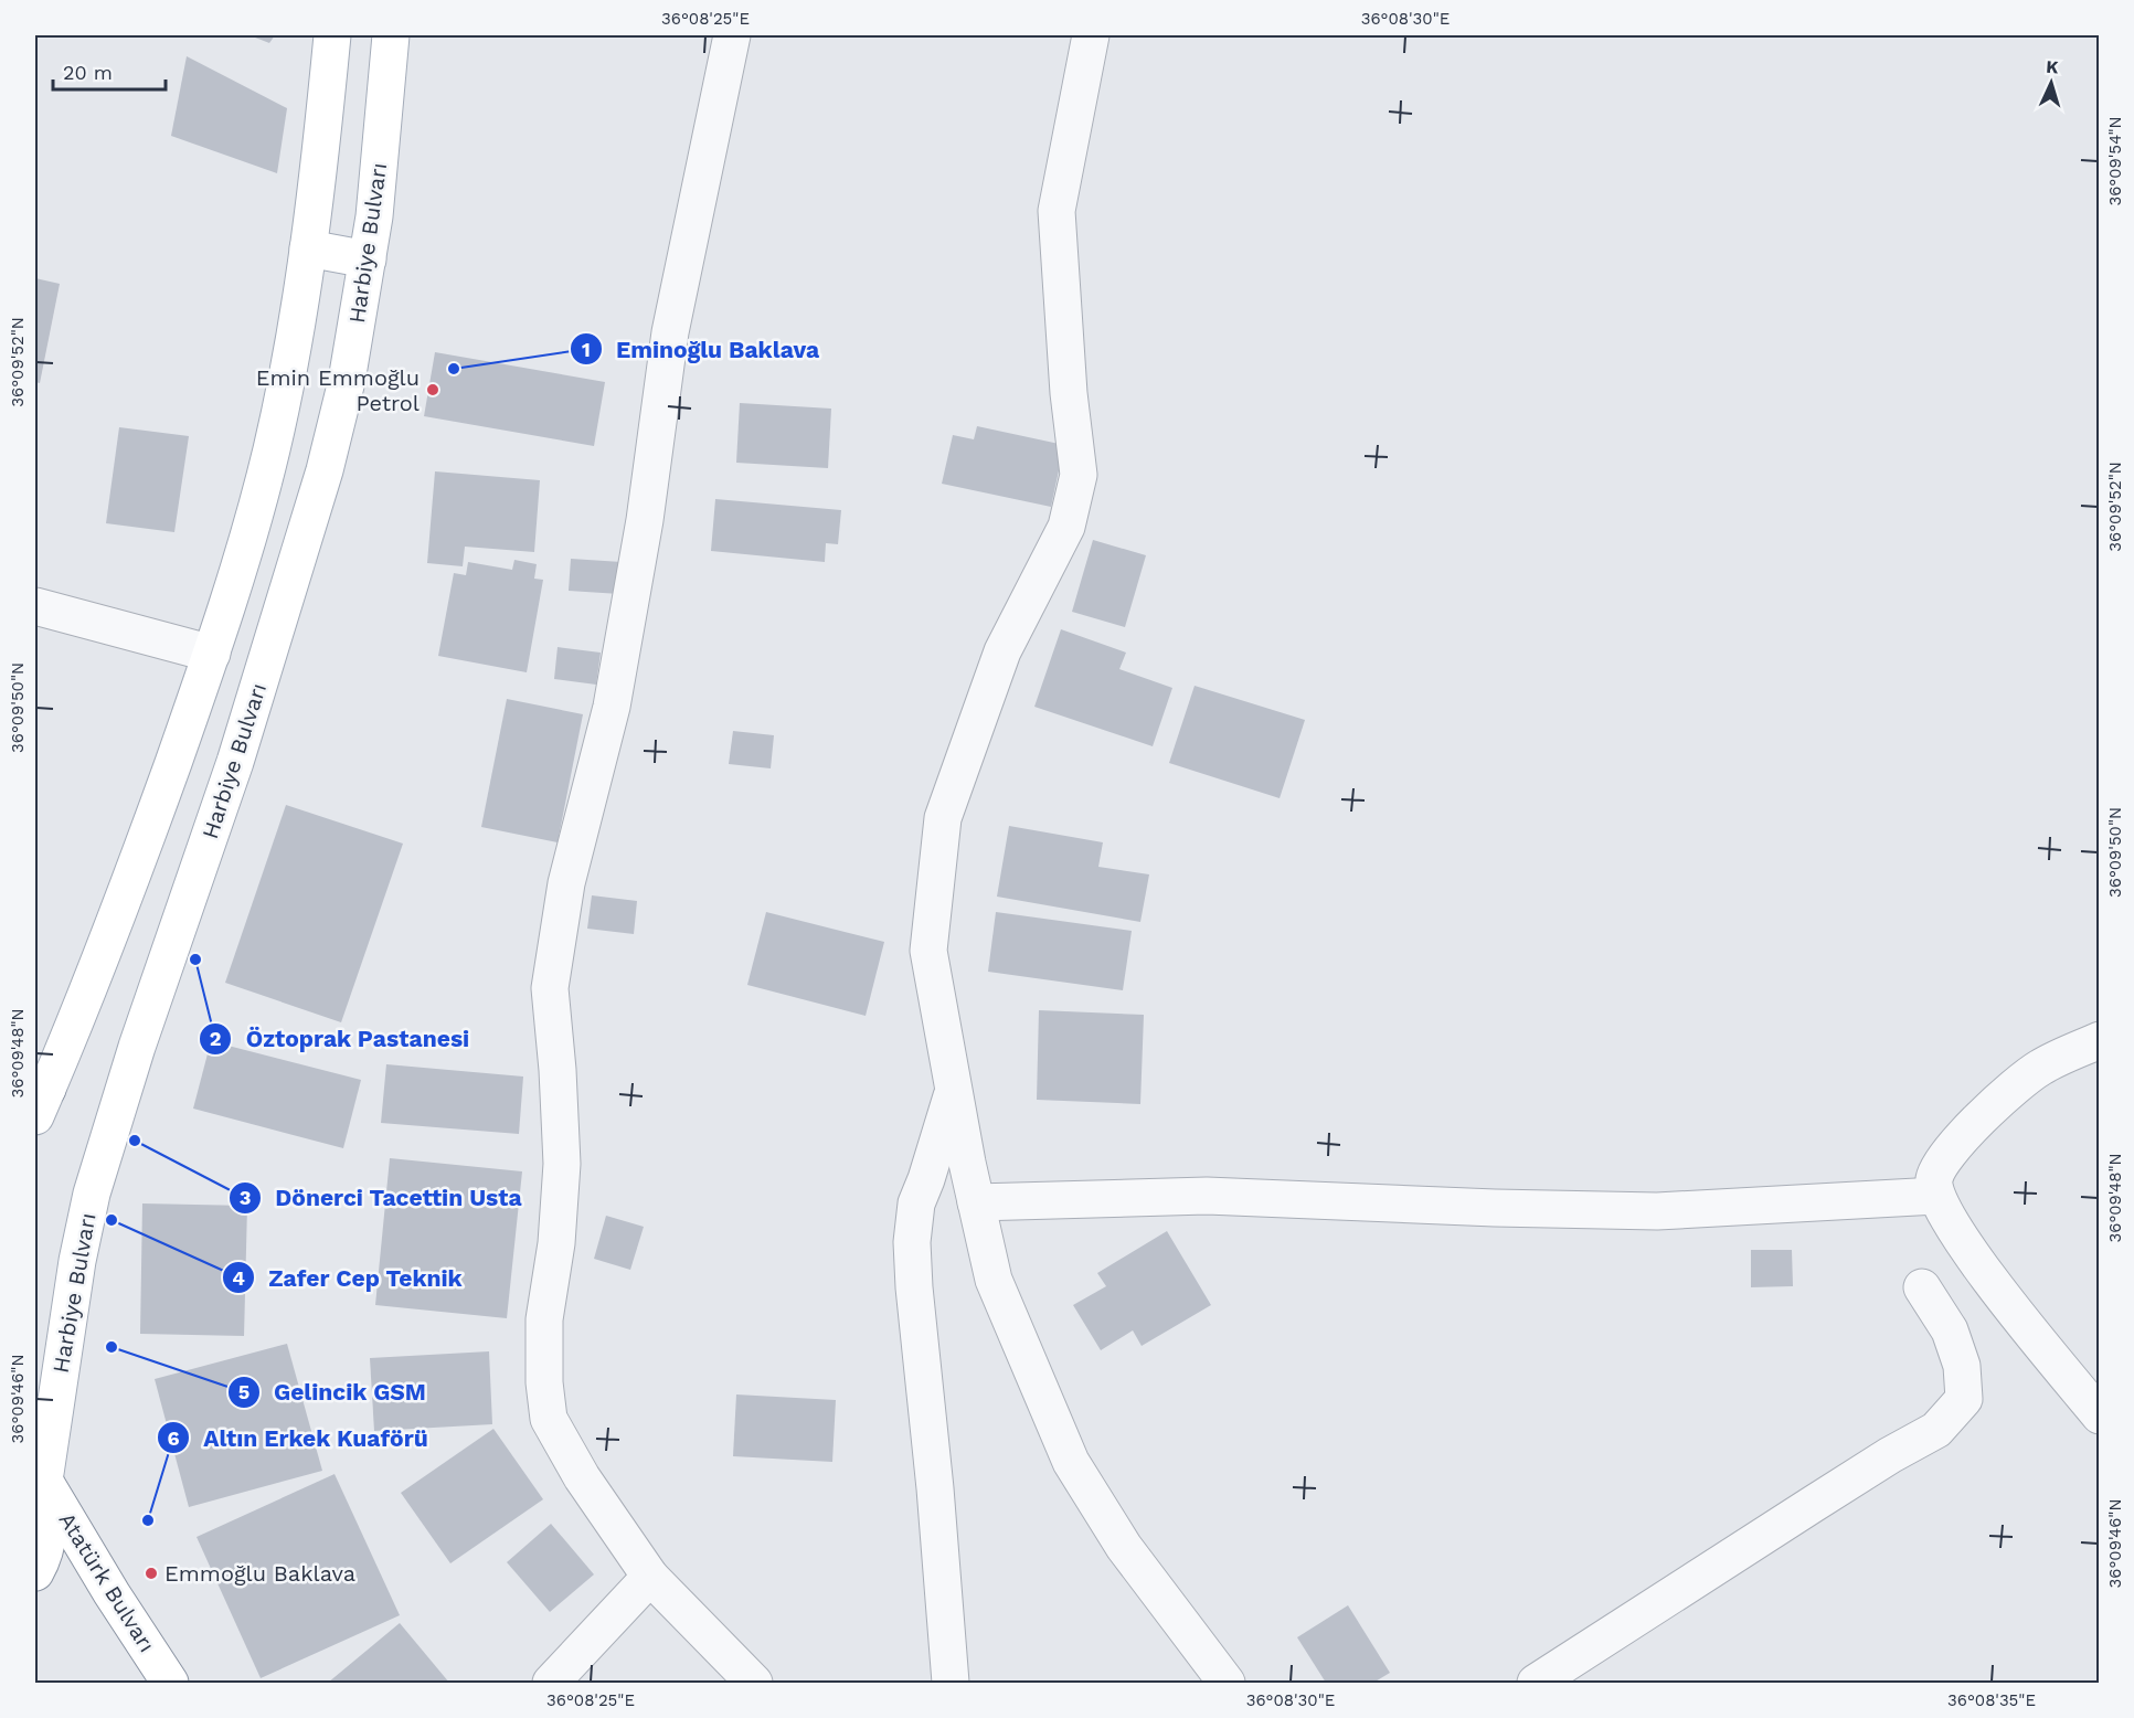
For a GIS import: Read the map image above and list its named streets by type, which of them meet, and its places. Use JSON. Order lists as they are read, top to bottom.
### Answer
{
  "streets": {
    "main road": ["Harbiye Bulvarı", "Atatürk Bulvarı"]
  },
  "crossings": [
    ["Harbiye Bulvarı", "Atatürk Bulvarı"]
  ],
  "places": [
    "Eminoğlu Baklava",
    "Emin Emmoğlu Petrol",
    "Öztoprak Pastanesi",
    "Dönerci Tacettin Usta",
    "Zafer Cep Teknik",
    "Gelincik GSM",
    "Altın Erkek Kuaförü",
    "Emmoğlu Baklava"
  ],
  "scale_bar": "20 m",
  "north": "top",
  "coordinates": [
    "36°08'25\"E",
    "36°08'30\"E",
    "36°09'54\"N",
    "36°09'52\"N",
    "36°09'50\"N",
    "36°09'48\"N",
    "36°09'46\"N",
    "36°08'35\"E"
  ]
}
